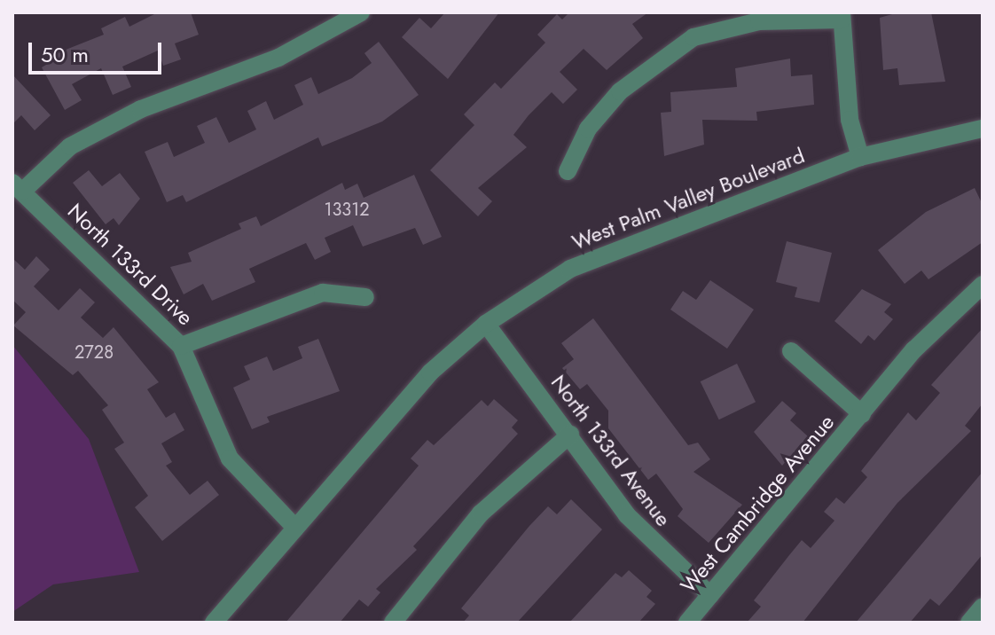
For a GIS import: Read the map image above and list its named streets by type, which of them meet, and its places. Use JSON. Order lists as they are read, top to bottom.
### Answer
{
  "streets": {
    "street": [
      "West Palm Valley Boulevard",
      "North 133rd Drive",
      "North 133rd Avenue",
      "West Cambridge Avenue"
    ]
  },
  "crossings": [
    ["West Palm Valley Boulevard", "North 133rd Drive"],
    ["West Palm Valley Boulevard", "North 133rd Avenue"],
    ["North 133rd Avenue", "West Cambridge Avenue"]
  ],
  "house_numbers": ["13312", "2728"],
  "scale_bar": "50 m"
}
